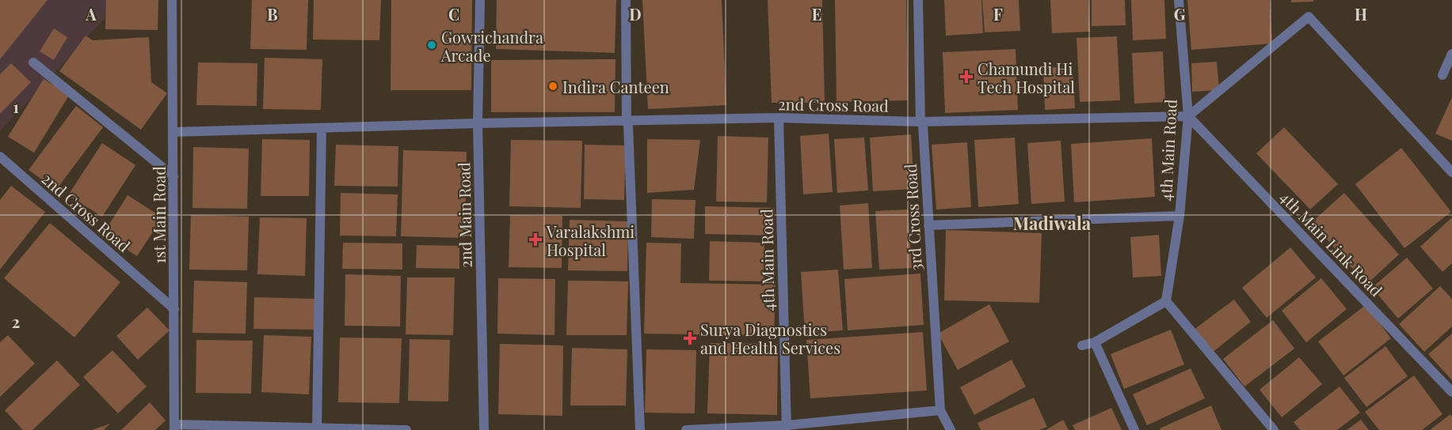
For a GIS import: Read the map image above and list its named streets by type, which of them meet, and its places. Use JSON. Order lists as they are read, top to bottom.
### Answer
{
  "streets": {
    "street": [
      "2nd Cross Road",
      "4th Main Road",
      "1st Main Road",
      "2nd Main Road",
      "3rd Cross Road",
      "4th Main Link Road"
    ]
  },
  "crossings": [
    ["2nd Cross Road", "4th Main Road"],
    ["2nd Cross Road", "1st Main Road"],
    ["2nd Cross Road", "2nd Main Road"],
    ["2nd Cross Road", "3rd Cross Road"],
    ["2nd Cross Road", "4th Main Link Road"],
    ["4th Main Road", "4th Main Link Road"]
  ],
  "districts": ["Madiwala"],
  "places": {
    "other": ["Gowrichandra Arcade", "Indira Canteen"],
    "health": ["Chamundi Hi Tech Hospital", "Varalakshmi Hospital", "Surya Diagnostics and Health Services"]
  },
  "grid": {
    "columns": [
      "A",
      "B",
      "C",
      "D",
      "E",
      "F",
      "G",
      "H"
    ],
    "rows": ["1", "2"]
  }
}
